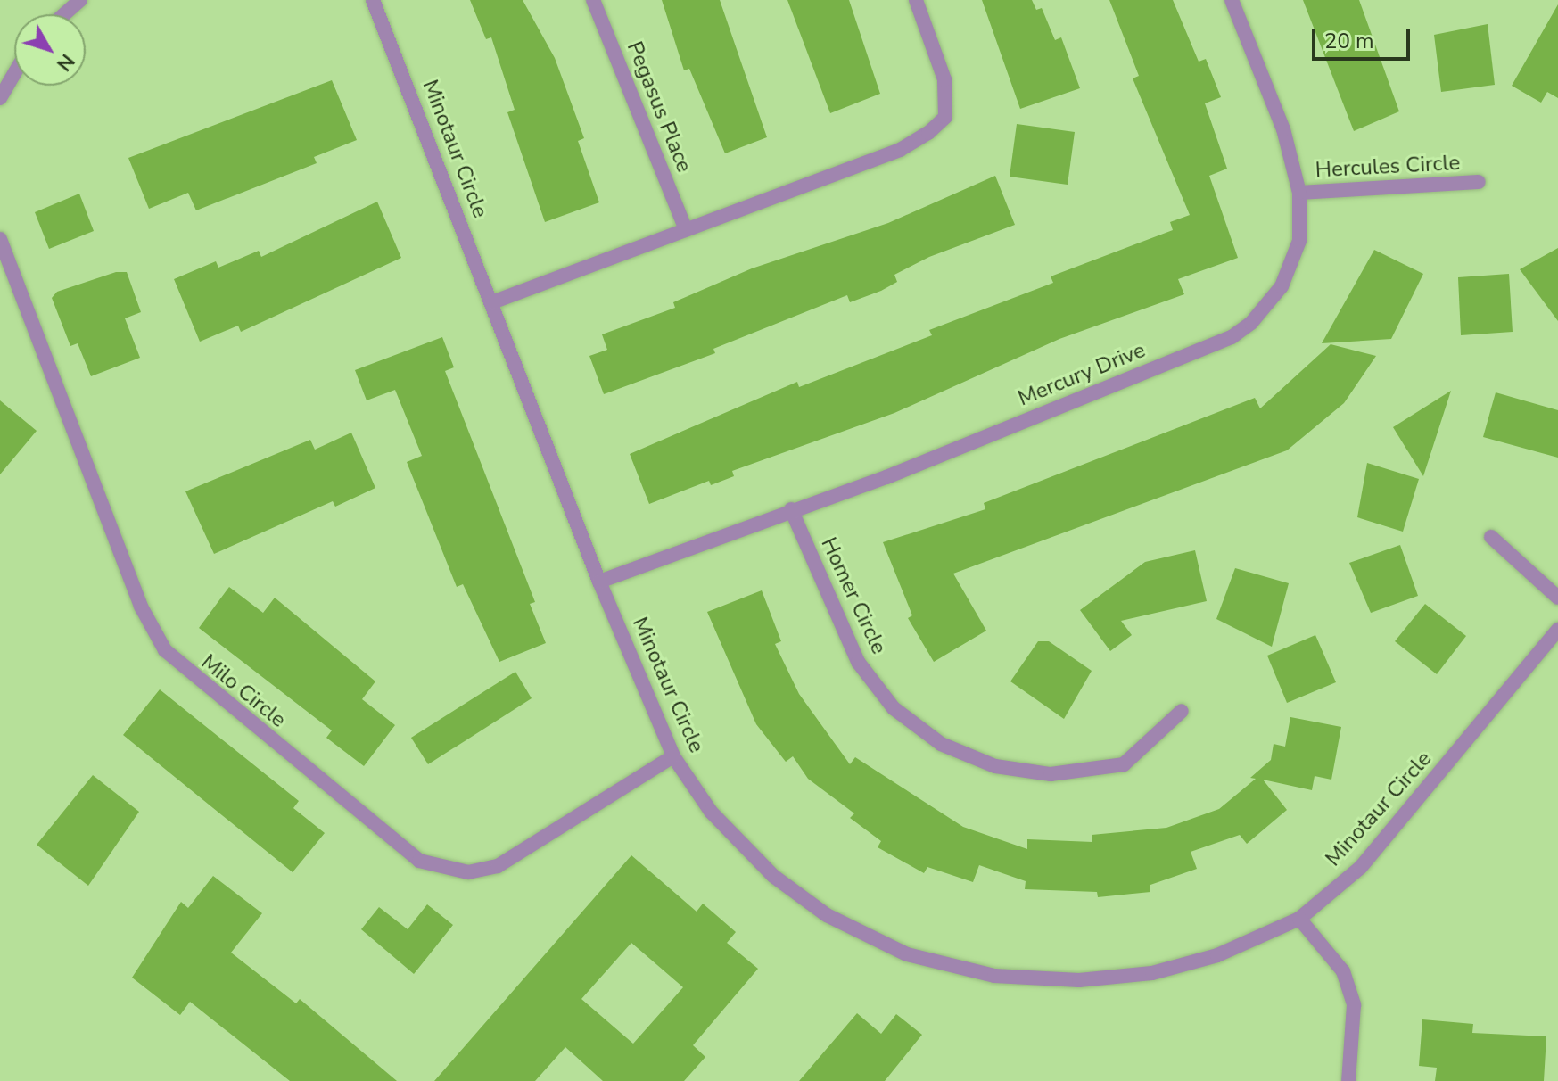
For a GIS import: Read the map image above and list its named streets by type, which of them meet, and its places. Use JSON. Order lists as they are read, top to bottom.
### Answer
{
  "streets": {
    "street": [
      "Pegasus Place",
      "Minotaur Circle",
      "Hercules Circle",
      "Mercury Drive",
      "Homer Circle",
      "Milo Circle"
    ]
  },
  "crossings": [
    ["Minotaur Circle", "Mercury Drive"],
    ["Minotaur Circle", "Milo Circle"],
    ["Hercules Circle", "Mercury Drive"],
    ["Mercury Drive", "Homer Circle"]
  ],
  "scale_bar": "20 m",
  "north": "bottom right"
}
